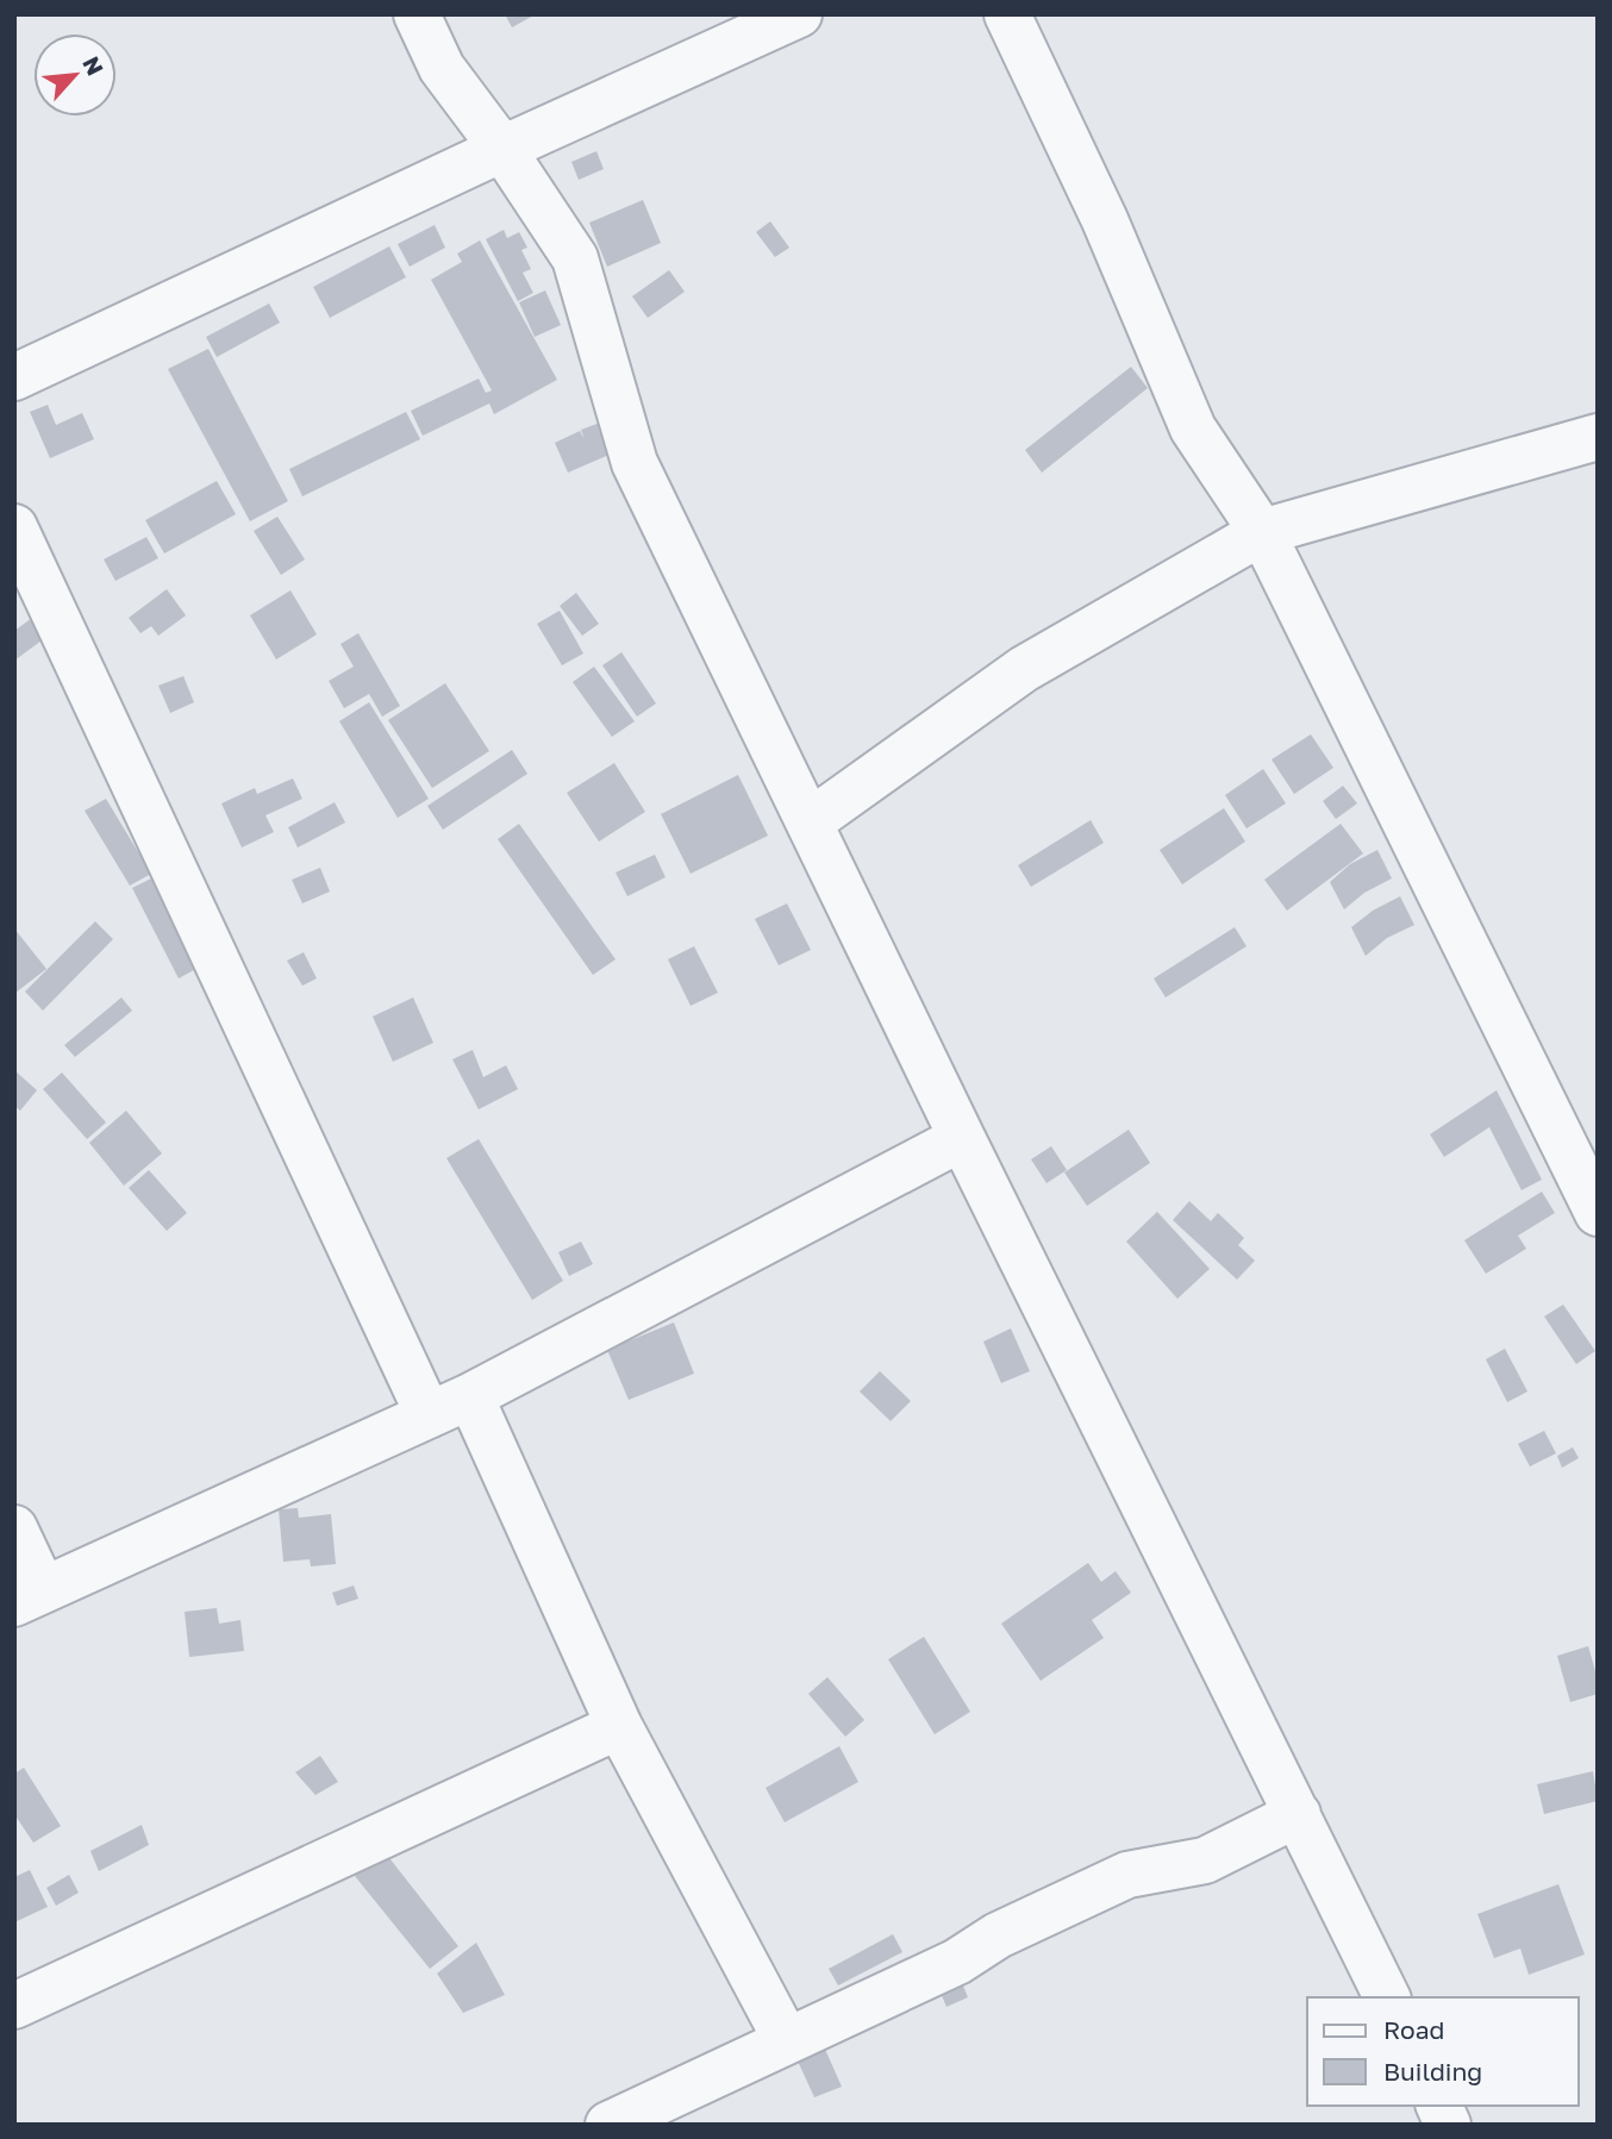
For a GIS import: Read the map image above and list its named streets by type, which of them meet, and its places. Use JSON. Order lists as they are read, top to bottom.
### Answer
{
  "legend": ["Road", "Building"],
  "north": "top right"
}
